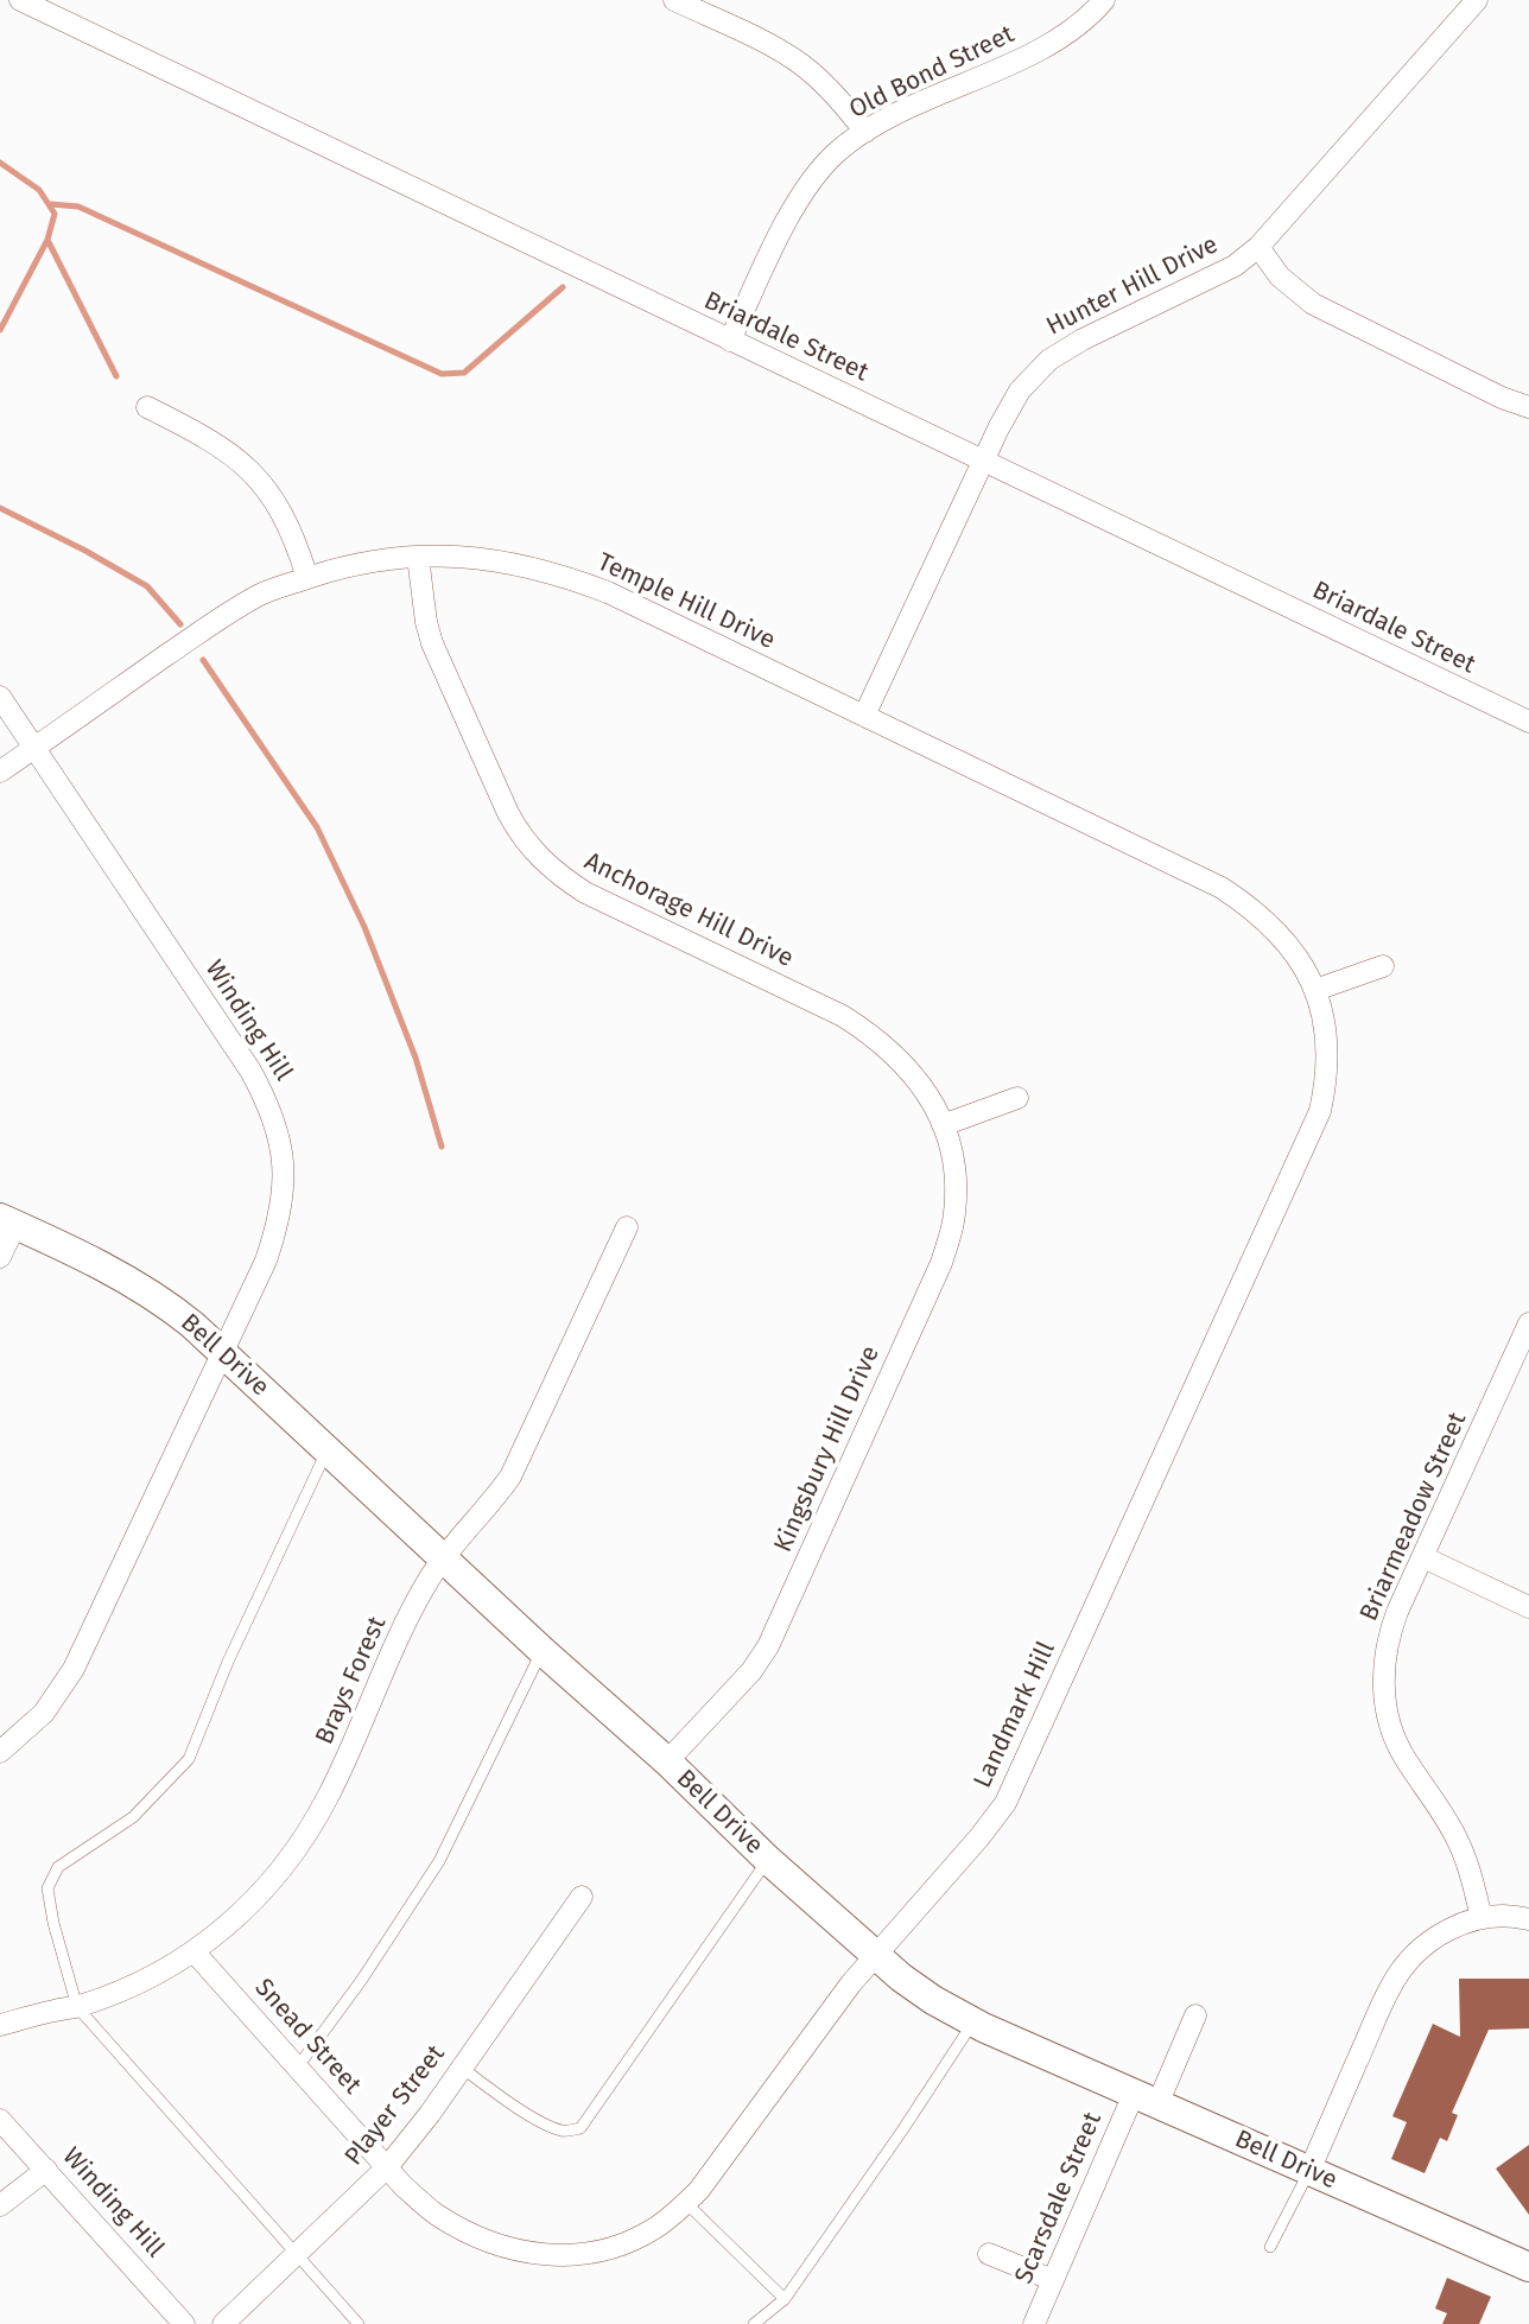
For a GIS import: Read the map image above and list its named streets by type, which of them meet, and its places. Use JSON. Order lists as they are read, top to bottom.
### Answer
{
  "streets": {
    "street": [
      "Old Bond Street",
      "Hunter Hill Drive",
      "Briardale Street",
      "Temple Hill Drive",
      "Anchorage Hill Drive",
      "Winding Hill",
      "Bell Drive",
      "Kingsbury Hill Drive",
      "Briarmeadow Street",
      "Brays Forest",
      "Landmark Hill",
      "Snead Street",
      "Player Street",
      "Scarsdale Street"
    ]
  },
  "crossings": [
    ["Old Bond Street", "Briardale Street"],
    ["Hunter Hill Drive", "Briardale Street"],
    ["Hunter Hill Drive", "Temple Hill Drive"],
    ["Temple Hill Drive", "Anchorage Hill Drive"],
    ["Temple Hill Drive", "Winding Hill"],
    ["Temple Hill Drive", "Landmark Hill"],
    ["Anchorage Hill Drive", "Kingsbury Hill Drive"],
    ["Winding Hill", "Bell Drive"],
    ["Bell Drive", "Kingsbury Hill Drive"],
    ["Bell Drive", "Brays Forest"],
    ["Bell Drive", "Landmark Hill"],
    ["Bell Drive", "Scarsdale Street"],
    ["Brays Forest", "Snead Street"],
    ["Landmark Hill", "Snead Street"],
    ["Snead Street", "Player Street"]
  ]
}
